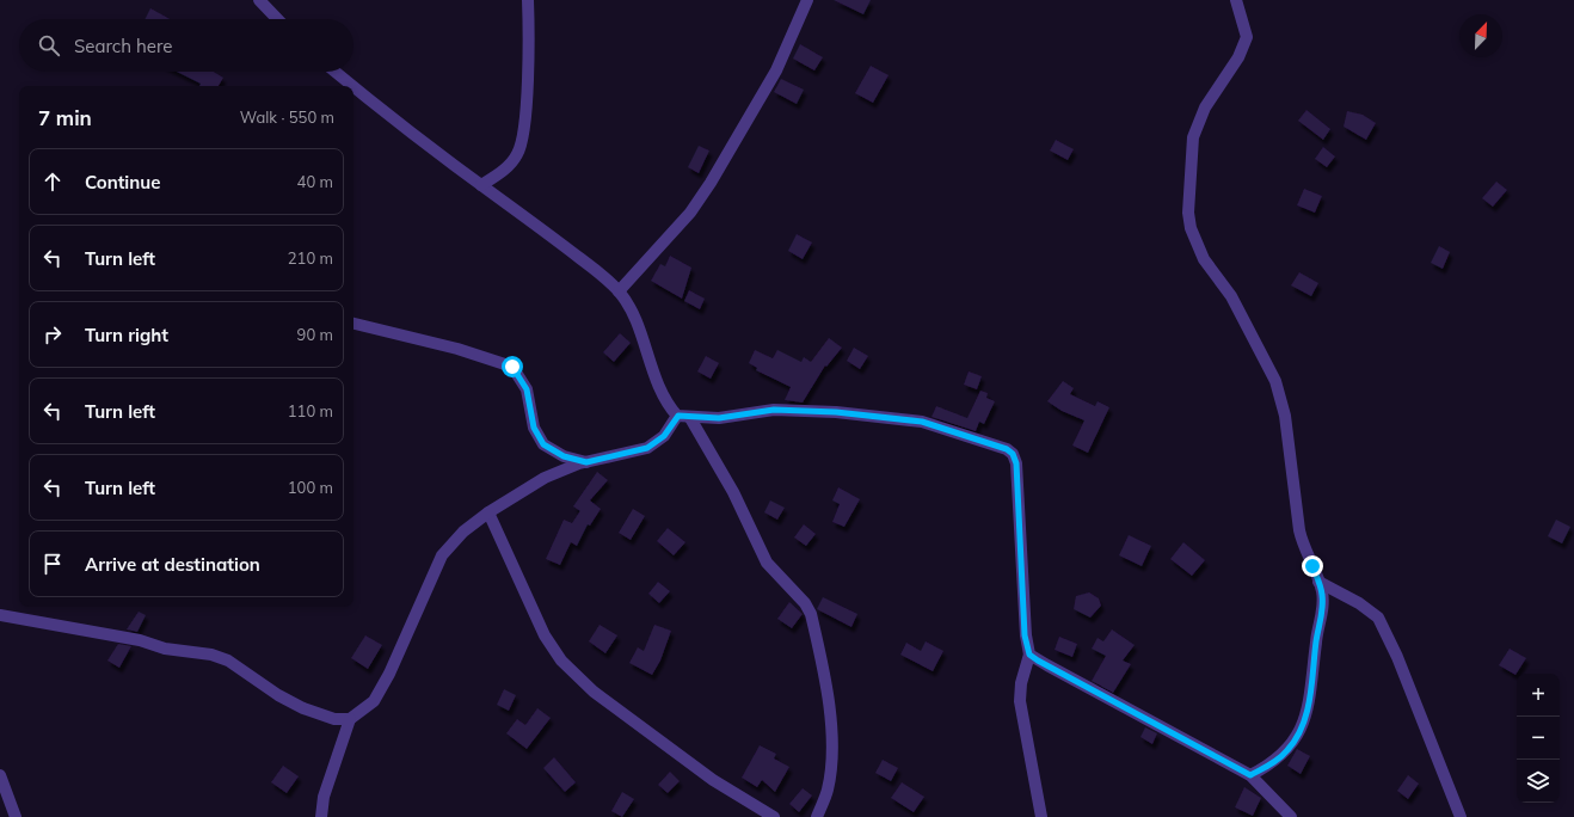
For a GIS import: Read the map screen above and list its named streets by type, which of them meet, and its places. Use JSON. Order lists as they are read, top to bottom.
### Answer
{
  "north": "top right",
  "page": {
    "search": "Search here",
    "heading": ["7 min", "Walk · 550 m"],
    "list": [
      ["Continue", "40 m"],
      ["Turn left", "210 m"],
      ["Turn right", "90 m"],
      ["Turn left", "110 m"],
      ["Turn left", "100 m"],
      "Arrive at destination"
    ],
    "map_buttons": ["+", "−"]
  }
}
